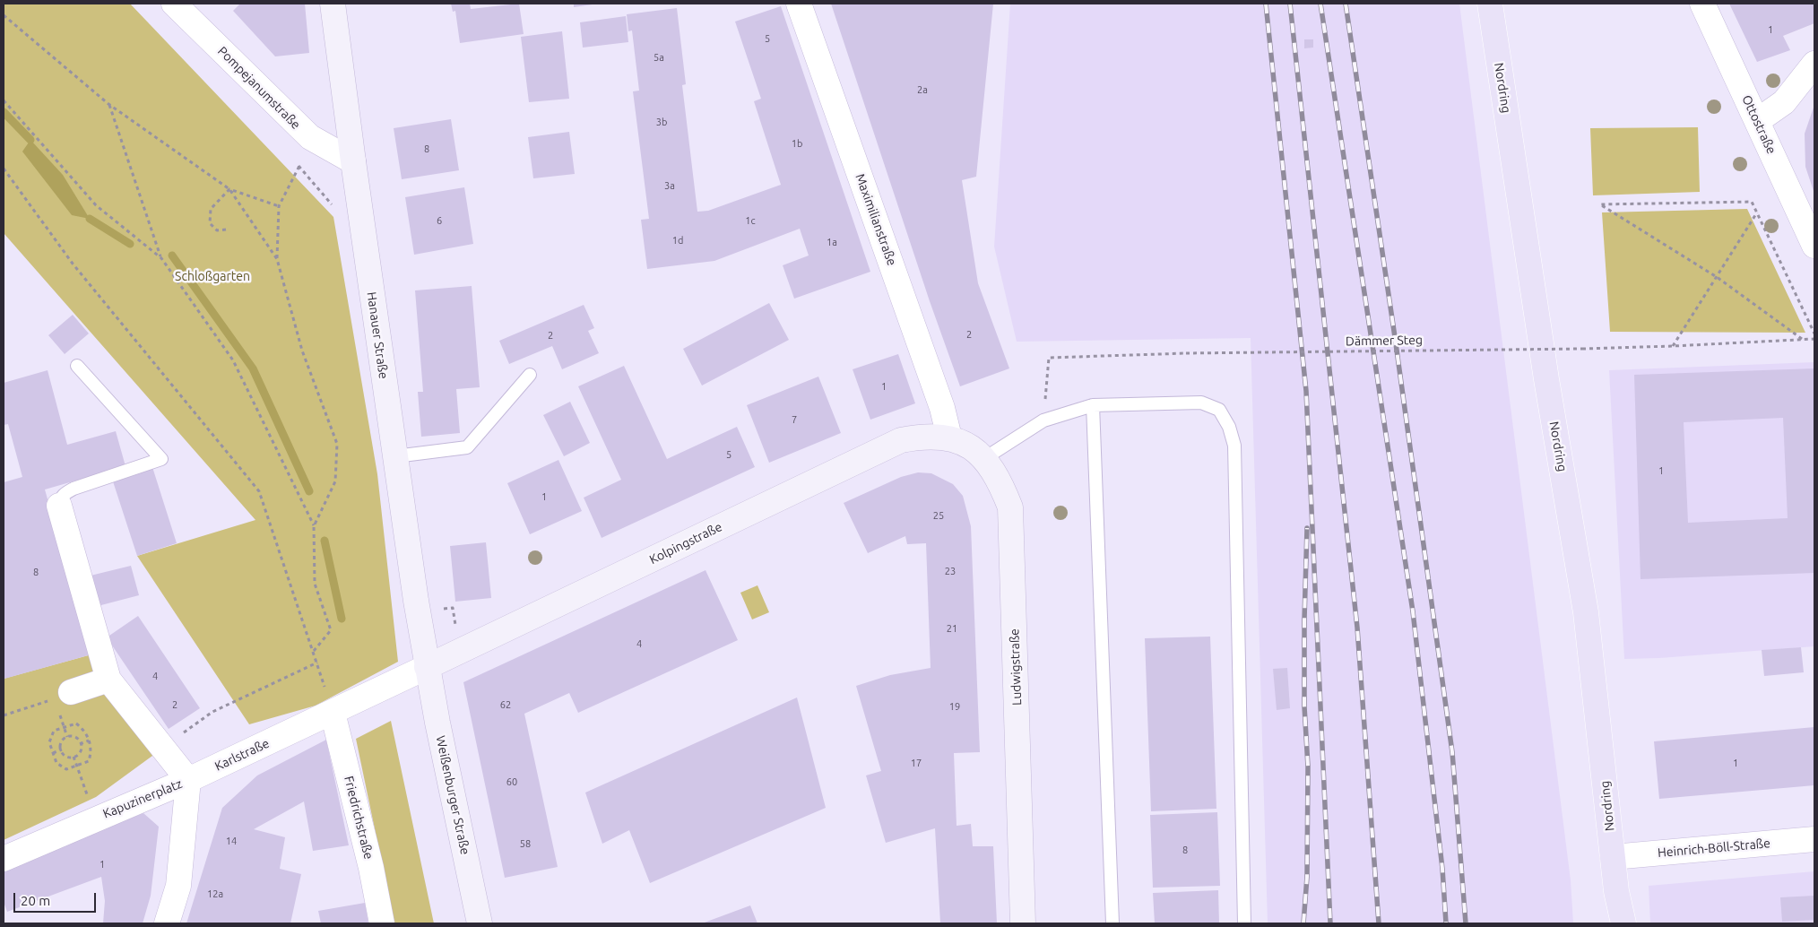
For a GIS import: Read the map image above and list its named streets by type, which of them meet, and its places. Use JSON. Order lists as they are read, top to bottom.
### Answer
{
  "streets": {
    "main road": ["Nordring"],
    "street": [
      "Pompejanumstraße",
      "Ottostraße",
      "Maximilianstraße",
      "Hanauer Straße",
      "Kolpingstraße",
      "Ludwigstraße",
      "Karlstraße",
      "Weißenburger Straße",
      "Kapuzinerplatz",
      "Friedrichstraße",
      "Heinrich-Böll-Straße"
    ],
    "path": ["Dämmer Steg"]
  },
  "crossings": [
    ["Pompejanumstraße", "Hanauer Straße"],
    ["Nordring", "Heinrich-Böll-Straße"],
    ["Maximilianstraße", "Kolpingstraße"],
    ["Maximilianstraße", "Ludwigstraße"],
    ["Hanauer Straße", "Kolpingstraße"],
    ["Hanauer Straße", "Karlstraße"],
    ["Hanauer Straße", "Weißenburger Straße"],
    ["Kolpingstraße", "Ludwigstraße"],
    ["Kolpingstraße", "Karlstraße"],
    ["Kolpingstraße", "Weißenburger Straße"],
    ["Karlstraße", "Weißenburger Straße"],
    ["Karlstraße", "Kapuzinerplatz"],
    ["Karlstraße", "Friedrichstraße"]
  ],
  "parks": ["Schloßgarten"],
  "house_numbers": [
    "1",
    "5",
    "5a",
    "2a",
    "3b",
    "1b",
    "8",
    "3a",
    "6",
    "1c",
    "1d",
    "1a",
    "2",
    "2",
    "1",
    "7",
    "5",
    "1",
    "1",
    "25",
    "23",
    "8",
    "21",
    "4",
    "4",
    "2",
    "62",
    "19",
    "17",
    "1",
    "60",
    "14",
    "58",
    "8",
    "1",
    "12a"
  ],
  "scale_bar": "20 m"
}
